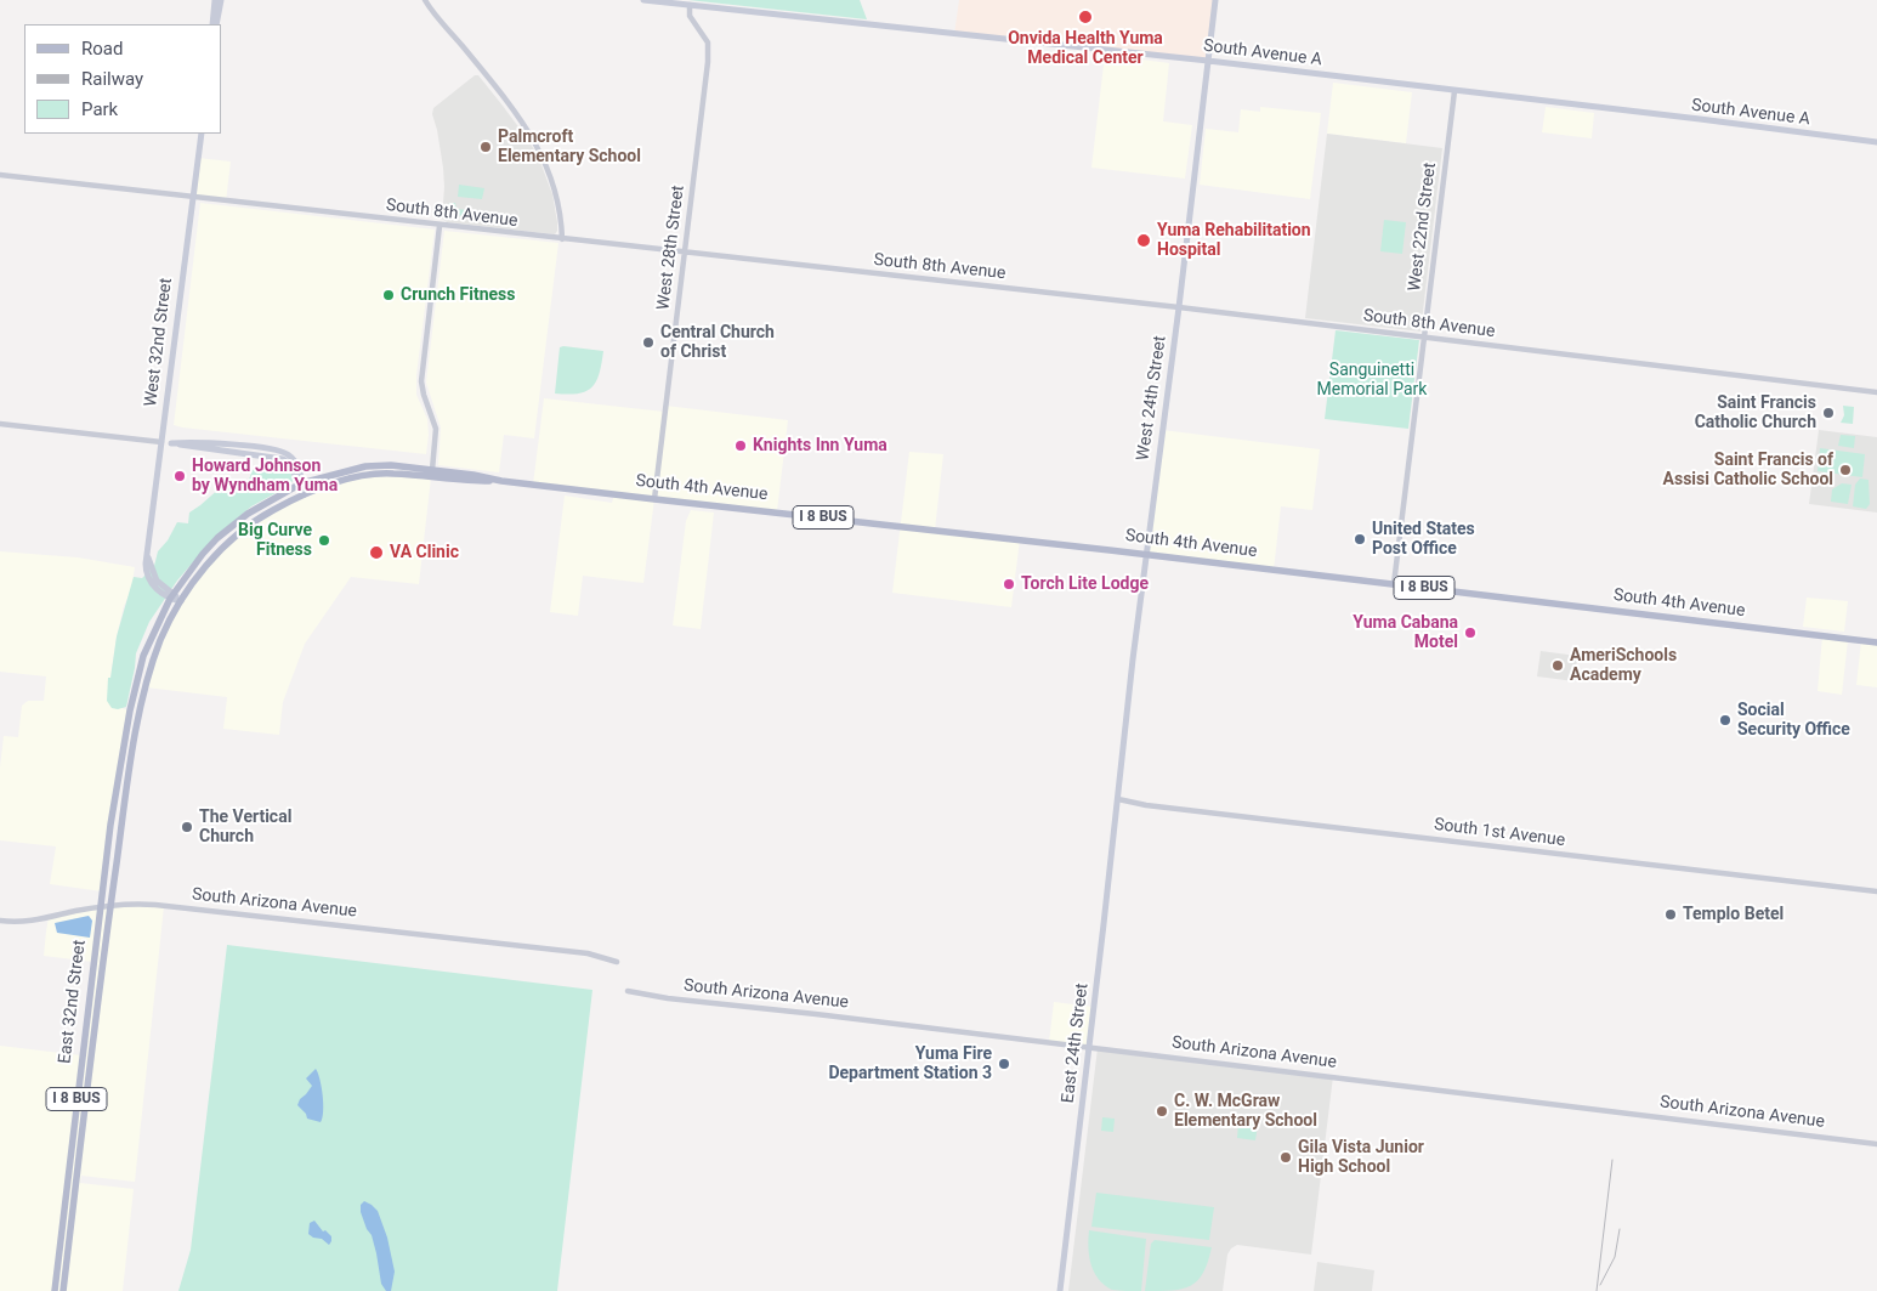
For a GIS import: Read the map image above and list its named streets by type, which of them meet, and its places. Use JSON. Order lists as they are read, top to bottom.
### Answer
{
  "streets": {
    "main road": [
      "South Avenue A",
      "West 32nd Street",
      "West 24th Street",
      "South 4th Avenue",
      "I 8 BUS",
      "East 32nd Street",
      "East 24th Street"
    ],
    "street": [
      "South 8th Avenue",
      "West 22nd Street",
      "West 28th Street",
      "South 1st Avenue",
      "South Arizona Avenue"
    ]
  },
  "crossings": [
    ["South Avenue A", "West 22nd Street"],
    ["South Avenue A", "West 28th Street"],
    ["South Avenue A", "West 24th Street"],
    ["South 8th Avenue", "West 22nd Street"],
    ["South 8th Avenue", "West 28th Street"],
    ["South 8th Avenue", "West 32nd Street"],
    ["South 8th Avenue", "West 24th Street"],
    ["West 22nd Street", "South 4th Avenue"],
    ["West 28th Street", "South 4th Avenue"],
    ["West 32nd Street", "East 32nd Street"],
    ["West 24th Street", "South 4th Avenue"],
    ["West 24th Street", "South 1st Avenue"],
    ["West 24th Street", "East 24th Street"],
    ["South 1st Avenue", "East 24th Street"],
    ["South Arizona Avenue", "East 32nd Street"],
    ["South Arizona Avenue", "East 24th Street"]
  ],
  "parks": ["Sanguinetti Memorial Park"],
  "places": [
    "Onvida Health Yuma Medical Center",
    "Palmcroft Elementary School",
    "Yuma Rehabilitation Hospital",
    "Crunch Fitness",
    "Central Church of Christ",
    "Saint Francis Catholic Church",
    "Knights Inn Yuma",
    "Saint Francis of Assisi Catholic School",
    "Howard Johnson by Wyndham Yuma",
    "United States Post Office",
    "Big Curve Fitness",
    "VA Clinic",
    "Torch Lite Lodge",
    "Yuma Cabana Motel",
    "AmeriSchools Academy",
    "Social Security Office",
    "The Vertical Church",
    "Templo Betel",
    "Yuma Fire Department Station 3",
    "C. W. McGraw Elementary School",
    "Gila Vista Junior High School"
  ],
  "legend": ["Road", "Railway", "Park"]
}
